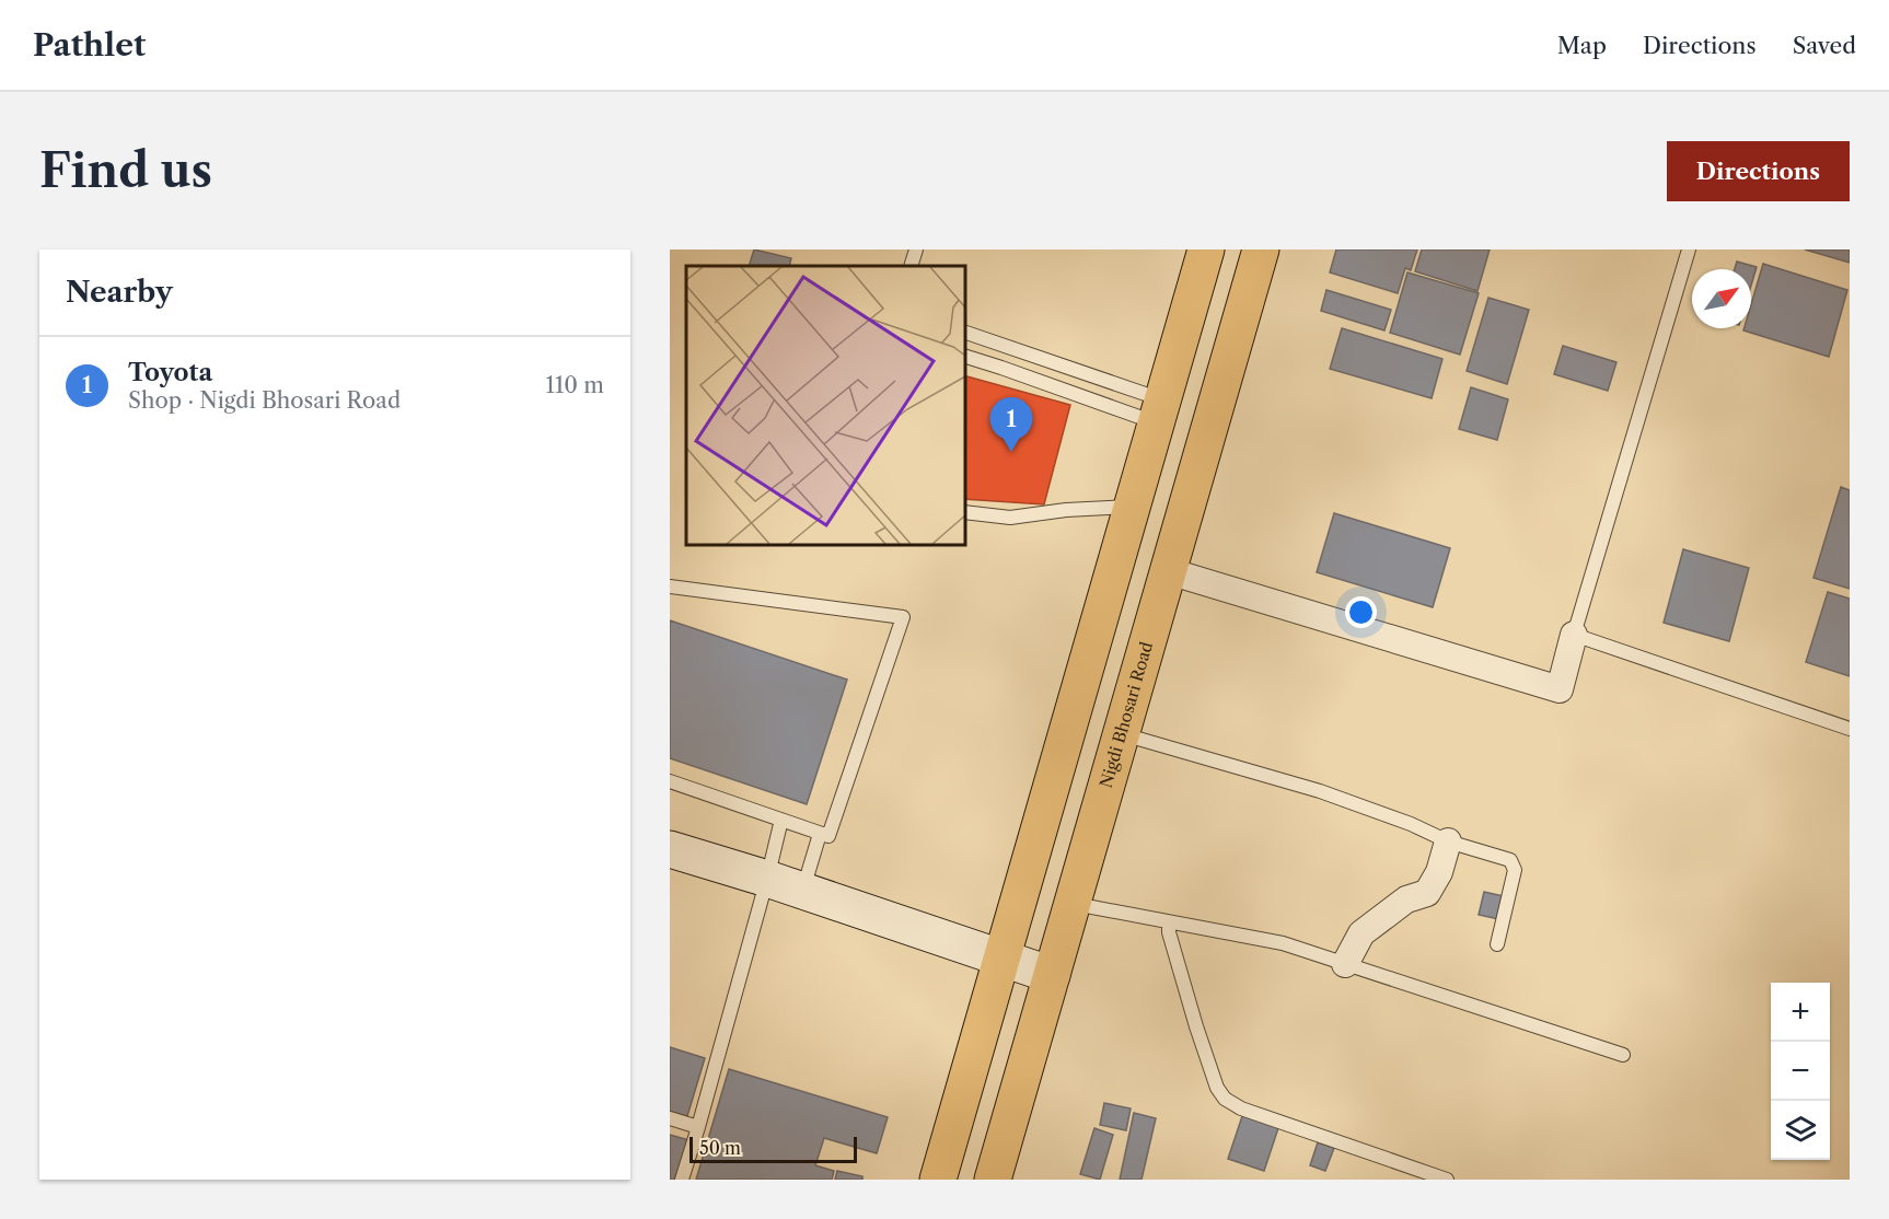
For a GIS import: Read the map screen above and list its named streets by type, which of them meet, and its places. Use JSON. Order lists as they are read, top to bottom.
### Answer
{
  "streets": {
    "main road": ["Nigdi Bhosari Road"]
  },
  "scale_bar": "50 m",
  "north": "top right",
  "page": {
    "header": "Pathlet",
    "nav": ["Map", "Directions", "Saved"],
    "buttons": "Directions",
    "title": "Find us",
    "heading": "Nearby",
    "list": [
      {
        "mark": "1",
        "name": "Toyota",
        "note": "Shop · Nigdi Bhosari Road",
        "value": "110 m"
      }
    ],
    "pins": "1",
    "map_buttons": ["+", "−"],
    "scale": "50 m"
  }
}
